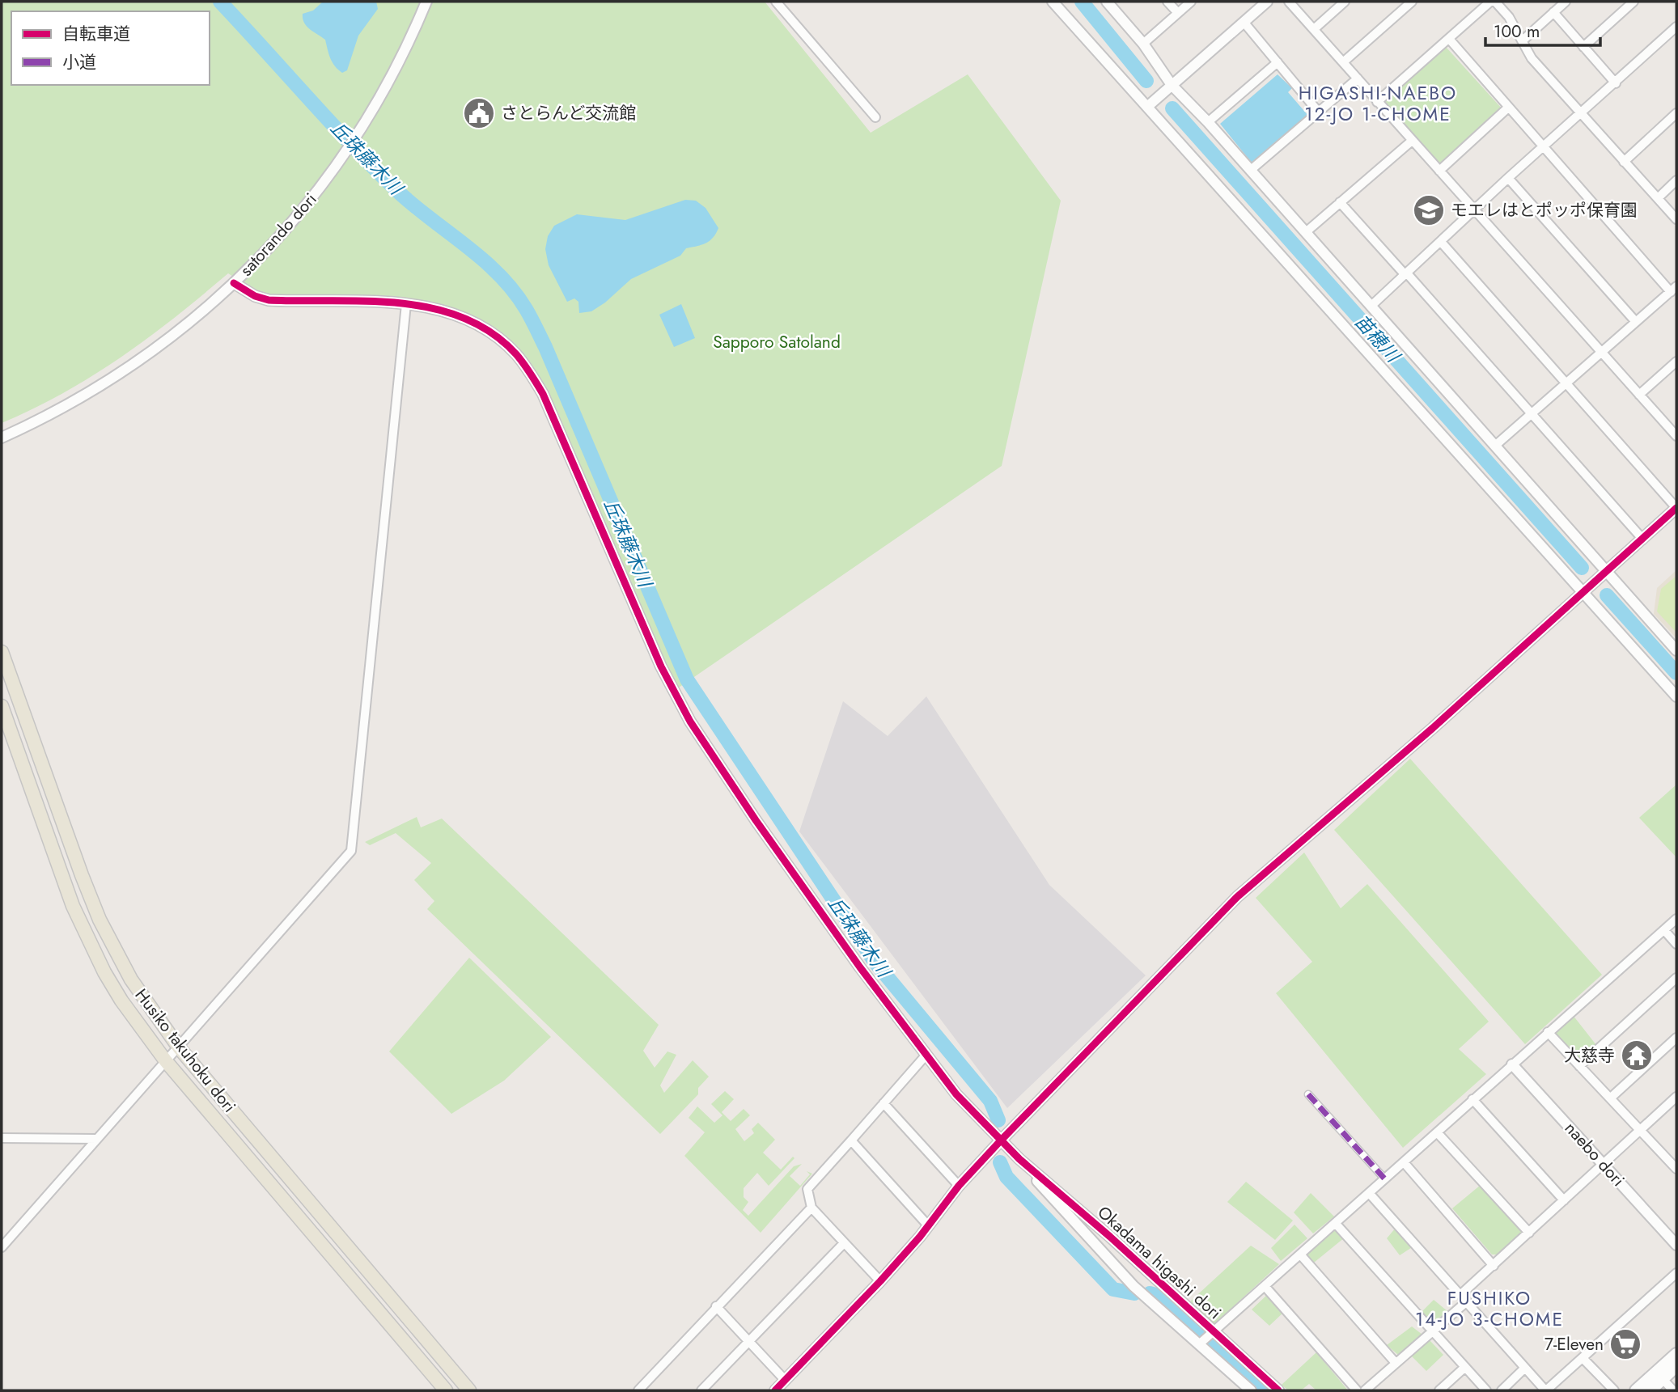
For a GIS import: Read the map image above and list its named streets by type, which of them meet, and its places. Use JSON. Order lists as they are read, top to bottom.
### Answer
{
  "streets": {
    "main road": ["Husiko takuhoku dori"],
    "street": ["satorando dori", "naebo dori", "Okadama higashi dori"]
  },
  "districts": ["HIGASHI-NAEBO 12-JO 1-CHOME", "FUSHIKO 14-JO 3-CHOME"],
  "water": ["丘珠藤木川", "苗穂川"],
  "parks": ["Sapporo Satoland"],
  "places": {
    "public building": ["さとらんど交流館"],
    "school or university": ["モエレはとポッポ保育園"],
    "temple": ["大慈寺"],
    "supermarket": ["7-Eleven"]
  },
  "legend": ["自転車道", "小道"],
  "scale_bar": "100 m"
}
